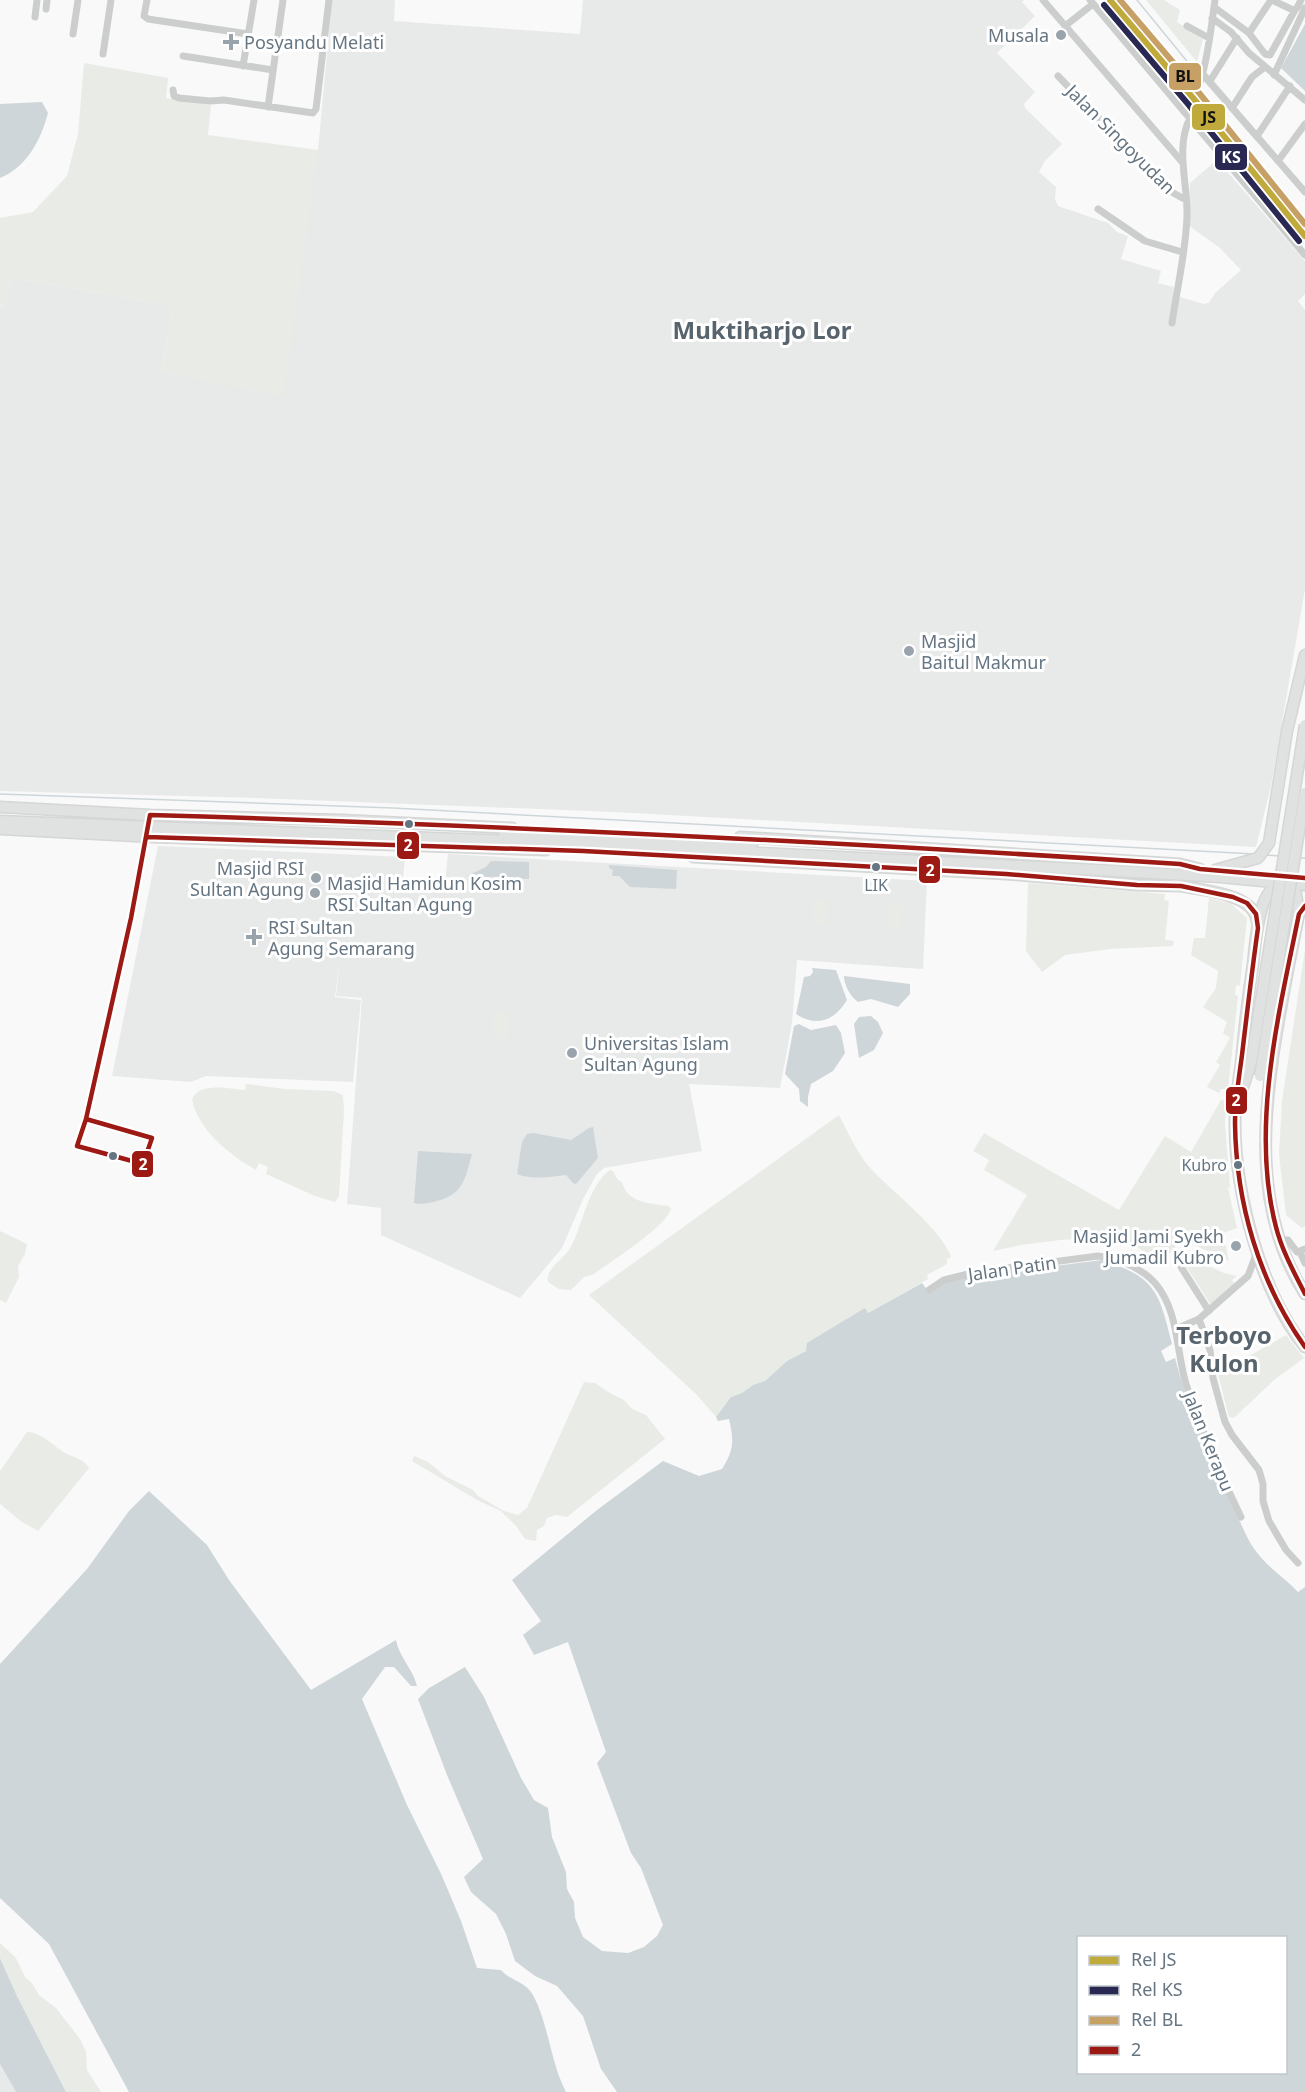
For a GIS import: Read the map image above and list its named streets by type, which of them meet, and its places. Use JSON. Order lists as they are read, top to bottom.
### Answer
{
  "streets": {
    "street": ["Jalan Singoyudan", "Jalan Patin", "Jalan Kerapu"]
  },
  "crossings": [
    ["Jalan Patin", "Jalan Kerapu"]
  ],
  "districts": ["Muktiharjo Lor", "Terboyo Kulon"],
  "places": {
    "other": [
      "Musala",
      "Masjid Baitul Makmur",
      "LIK",
      "Masjid RSI Sultan Agung",
      "Masjid Hamidun Kosim RSI Sultan Agung",
      "Universitas Islam Sultan Agung",
      "Kubro",
      "Masjid Jami Syekh Jumadil Kubro"
    ],
    "health": ["Posyandu Melati", "RSI Sultan Agung Semarang"]
  },
  "lines": [
    "rail line JS",
    "rail line BL",
    "rail line KS",
    "transit line 2"
  ],
  "legend": [
    "Rel JS",
    "Rel KS",
    "Rel BL",
    "2"
  ]
}
